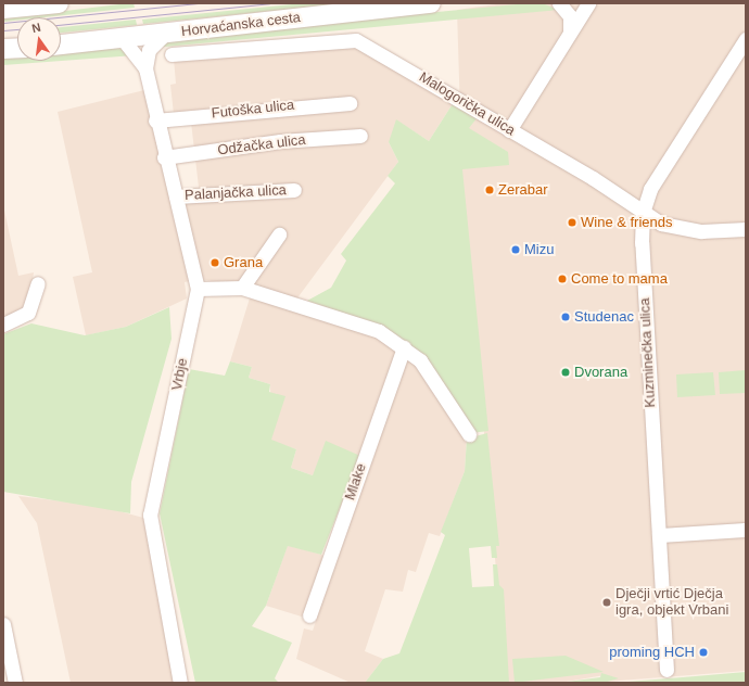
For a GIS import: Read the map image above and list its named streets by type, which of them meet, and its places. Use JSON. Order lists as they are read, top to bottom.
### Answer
{
  "streets": {
    "street": [
      "Horvaćanska cesta",
      "Malogorička ulica",
      "Futoška ulica",
      "Odžačka ulica",
      "Palanjačka ulica",
      "Kuzminečka ulica",
      "Vrbje",
      "Mlake"
    ]
  },
  "crossings": [
    ["Horvaćanska cesta", "Vrbje"],
    ["Malogorička ulica", "Kuzminečka ulica"],
    ["Futoška ulica", "Vrbje"],
    ["Odžačka ulica", "Vrbje"],
    ["Palanjačka ulica", "Vrbje"]
  ],
  "places": [
    "Zerabar",
    "Wine & friends",
    "Mizu",
    "Grana",
    "Come to mama",
    "Studenac",
    "Dvorana",
    "Dječji vrtić Dječja igra, objekt Vrbani",
    "proming HCH"
  ],
  "north": "top"
}
